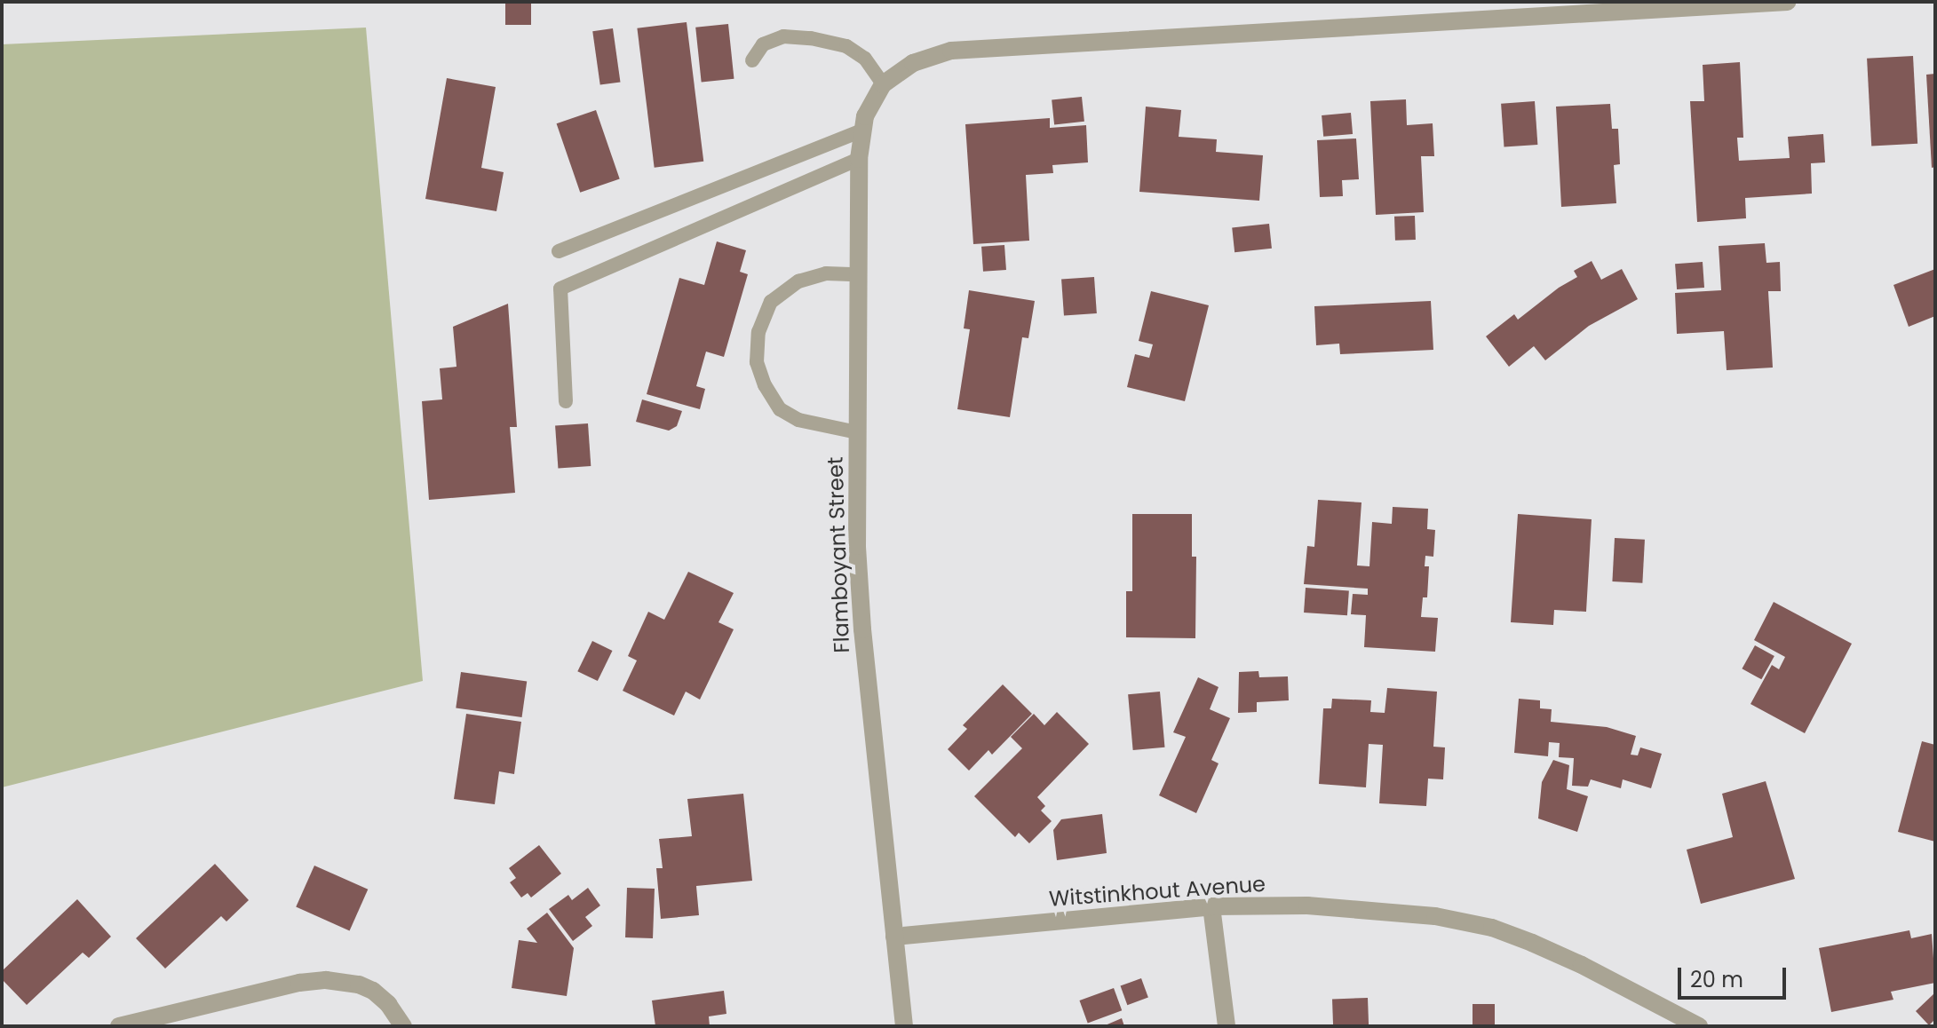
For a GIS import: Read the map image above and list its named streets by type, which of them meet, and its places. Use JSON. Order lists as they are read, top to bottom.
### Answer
{
  "streets": {
    "street": ["Flamboyant Street", "Witstinkhout Avenue"]
  },
  "crossings": [
    ["Flamboyant Street", "Witstinkhout Avenue"]
  ],
  "scale_bar": "20 m"
}
